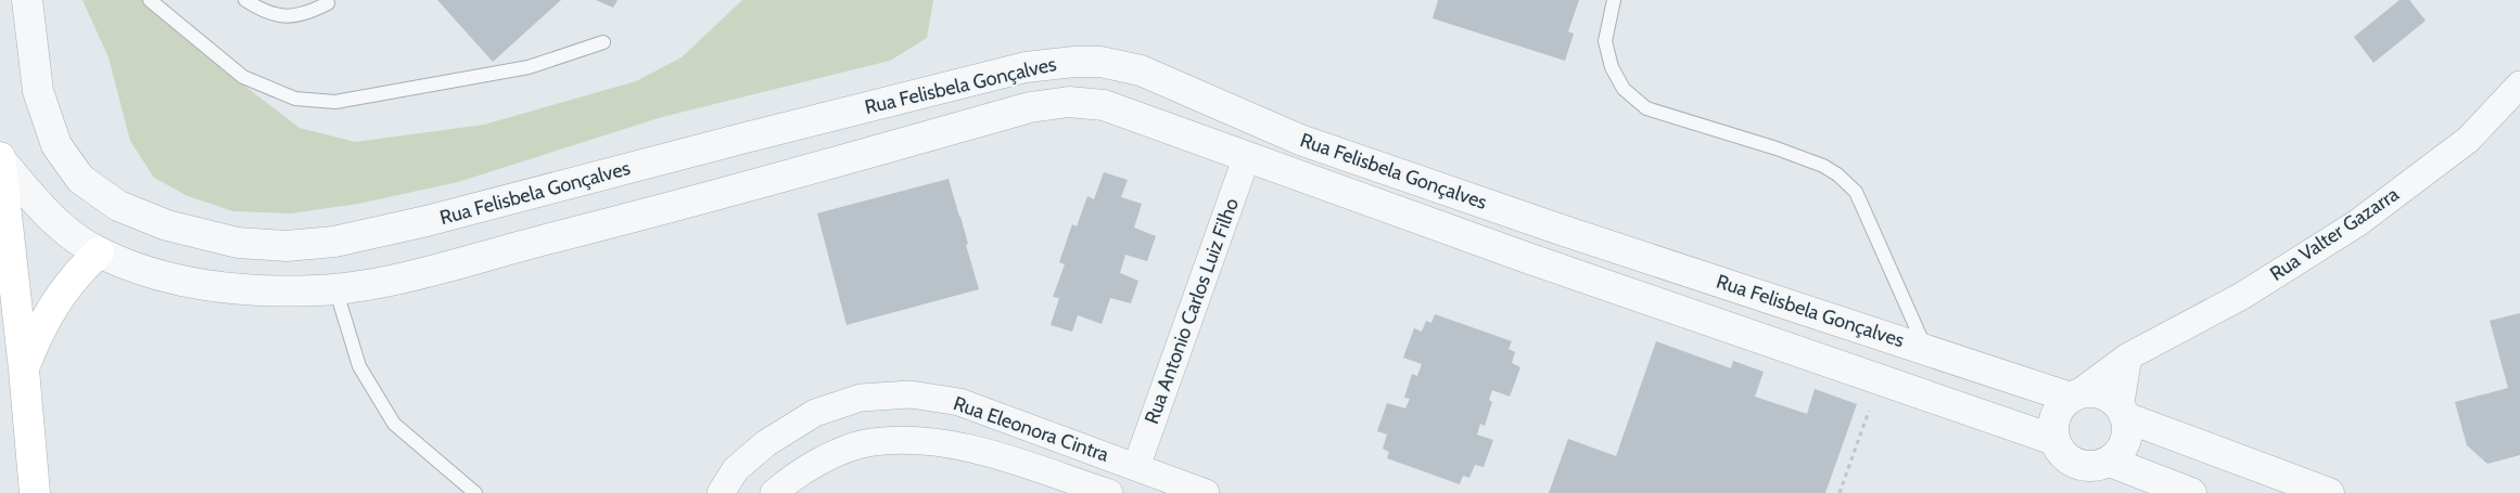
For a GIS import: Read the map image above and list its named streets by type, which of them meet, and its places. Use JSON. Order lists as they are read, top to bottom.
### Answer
{
  "streets": {
    "street": [
      "Rua Felisbela Gonçalves",
      "Rua Valter Gazarra",
      "Rua Antonio Carlos Luiz Filho",
      "Rua Eleonora Cintra"
    ]
  },
  "crossings": [
    ["Rua Felisbela Gonçalves", "Rua Valter Gazarra"],
    ["Rua Felisbela Gonçalves", "Rua Antonio Carlos Luiz Filho"],
    ["Rua Antonio Carlos Luiz Filho", "Rua Eleonora Cintra"]
  ]
}
